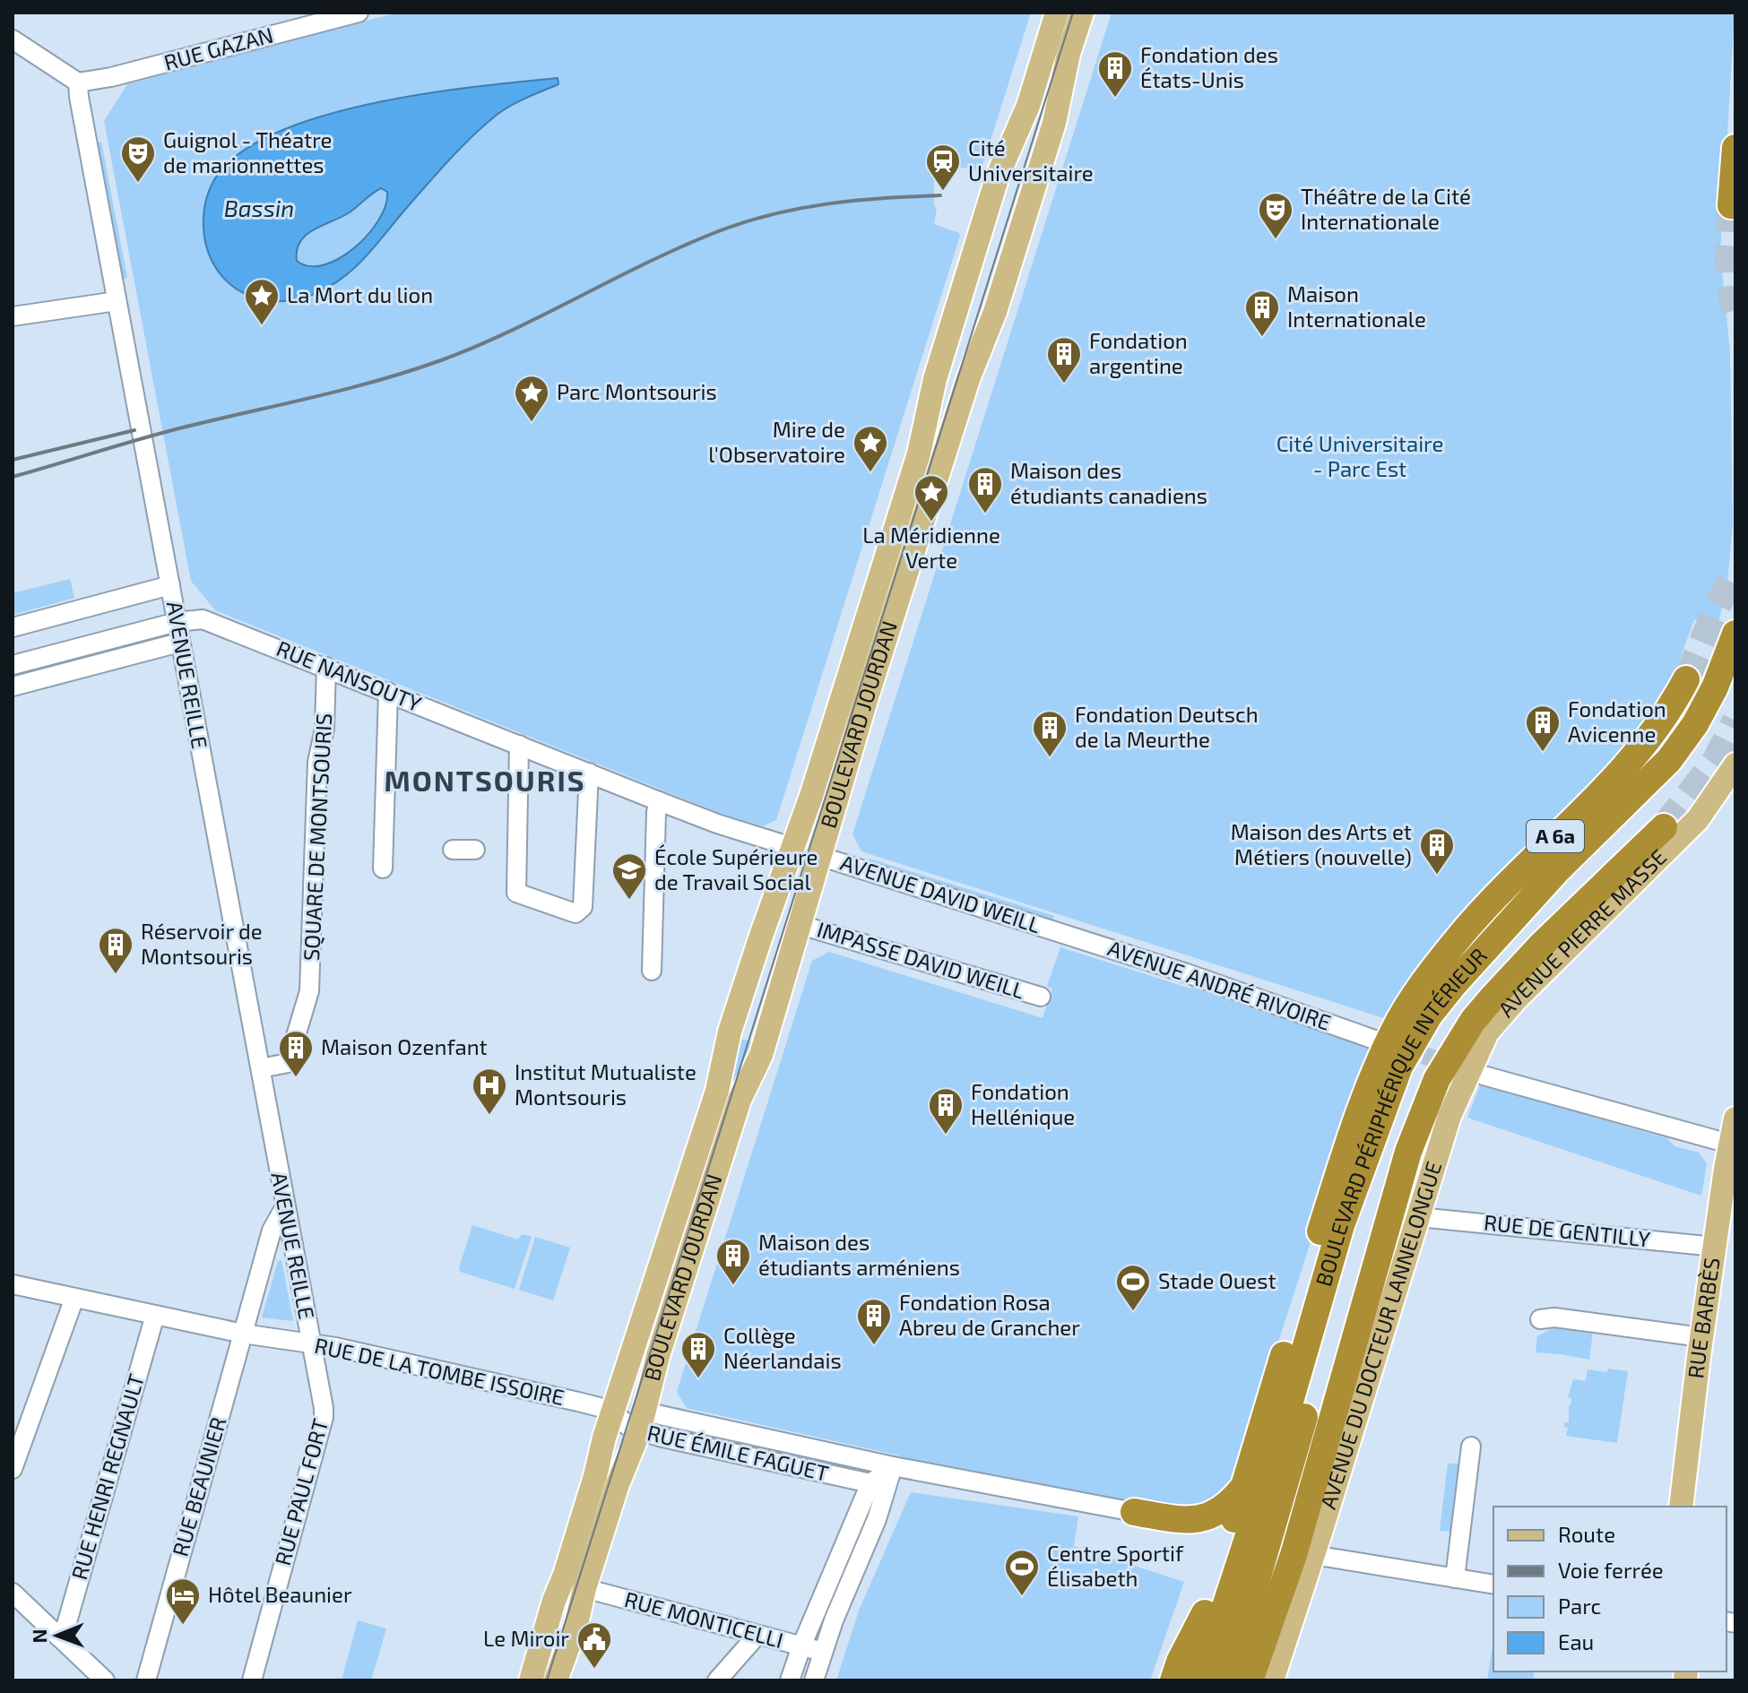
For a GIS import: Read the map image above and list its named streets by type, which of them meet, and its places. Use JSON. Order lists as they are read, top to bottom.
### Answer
{
  "streets": {
    "highway": ["A 6a", "BOULEVARD PÉRIPHÉRIQUE INTÉRIEUR"],
    "main road": [
      "BOULEVARD JOURDAN",
      "AVENUE PIERRE MASSE",
      "RUE BARBÈS",
      "AVENUE DU DOCTEUR LANNELONGUE"
    ],
    "street": [
      "RUE GAZAN",
      "AVENUE REILLE",
      "RUE NANSOUTY",
      "SQUARE DE MONTSOURIS",
      "AVENUE DAVID WEILL",
      "IMPASSE DAVID WEILL",
      "AVENUE ANDRÉ RIVOIRE",
      "RUE DE GENTILLY",
      "RUE DE LA TOMBE ISSOIRE",
      "RUE ÉMILE FAGUET",
      "RUE HENRI REGNAULT",
      "RUE BEAUNIER",
      "RUE PAUL FORT",
      "RUE MONTICELLI"
    ]
  },
  "crossings": [
    ["RUE GAZAN", "AVENUE REILLE"],
    ["AVENUE REILLE", "RUE NANSOUTY"],
    ["AVENUE REILLE", "SQUARE DE MONTSOURIS"],
    ["AVENUE REILLE", "RUE DE LA TOMBE ISSOIRE"],
    ["AVENUE REILLE", "RUE BEAUNIER"],
    ["AVENUE REILLE", "RUE PAUL FORT"],
    ["RUE NANSOUTY", "BOULEVARD JOURDAN"],
    ["RUE NANSOUTY", "SQUARE DE MONTSOURIS"],
    ["BOULEVARD JOURDAN", "AVENUE DAVID WEILL"],
    ["BOULEVARD JOURDAN", "IMPASSE DAVID WEILL"],
    ["BOULEVARD JOURDAN", "RUE DE LA TOMBE ISSOIRE"],
    ["BOULEVARD JOURDAN", "RUE ÉMILE FAGUET"],
    ["BOULEVARD JOURDAN", "RUE MONTICELLI"],
    ["AVENUE DAVID WEILL", "AVENUE ANDRÉ RIVOIRE"],
    ["AVENUE PIERRE MASSE", "AVENUE DU DOCTEUR LANNELONGUE"],
    ["RUE DE GENTILLY", "RUE BARBÈS"],
    ["RUE DE GENTILLY", "AVENUE DU DOCTEUR LANNELONGUE"],
    ["RUE DE LA TOMBE ISSOIRE", "RUE ÉMILE FAGUET"],
    ["RUE DE LA TOMBE ISSOIRE", "RUE HENRI REGNAULT"],
    ["RUE DE LA TOMBE ISSOIRE", "RUE BEAUNIER"],
    ["RUE DE LA TOMBE ISSOIRE", "RUE PAUL FORT"]
  ],
  "districts": ["MONTSOURIS"],
  "water": ["Bassin"],
  "parks": ["Cité Universitaire - Parc Est"],
  "places": {
    "building": [
      "Fondation des États-Unis",
      "Maison Internationale",
      "Fondation argentine",
      "Maison des étudiants canadiens",
      "Fondation Avicenne",
      "Fondation Deutsch de la Meurthe",
      "Maison des Arts et Métiers (nouvelle)",
      "Réservoir de Montsouris",
      "Maison Ozenfant",
      "Fondation Hellénique",
      "Maison des étudiants arméniens",
      "Fondation Rosa Abreu de Grancher",
      "Collège Néerlandais"
    ],
    "theatre": ["Guignol - Théatre de marionnettes", "Théâtre de la Cité Internationale"],
    "station": ["Cité Universitaire"],
    "place": [
      "La Mort du lion",
      "Parc Montsouris",
      "Mire de l'Observatoire",
      "La Méridienne Verte"
    ],
    "school or university": ["École Supérieure de Travail Social"],
    "hospital": ["Institut Mutualiste Montsouris"],
    "sports": ["Stade Ouest", "Centre Sportif Élisabeth"],
    "hotel": ["Hôtel Beaunier"],
    "public building": ["Le Miroir"]
  },
  "legend": [
    "Route",
    "Voie ferrée",
    "Parc",
    "Eau"
  ],
  "north": "left"
}
